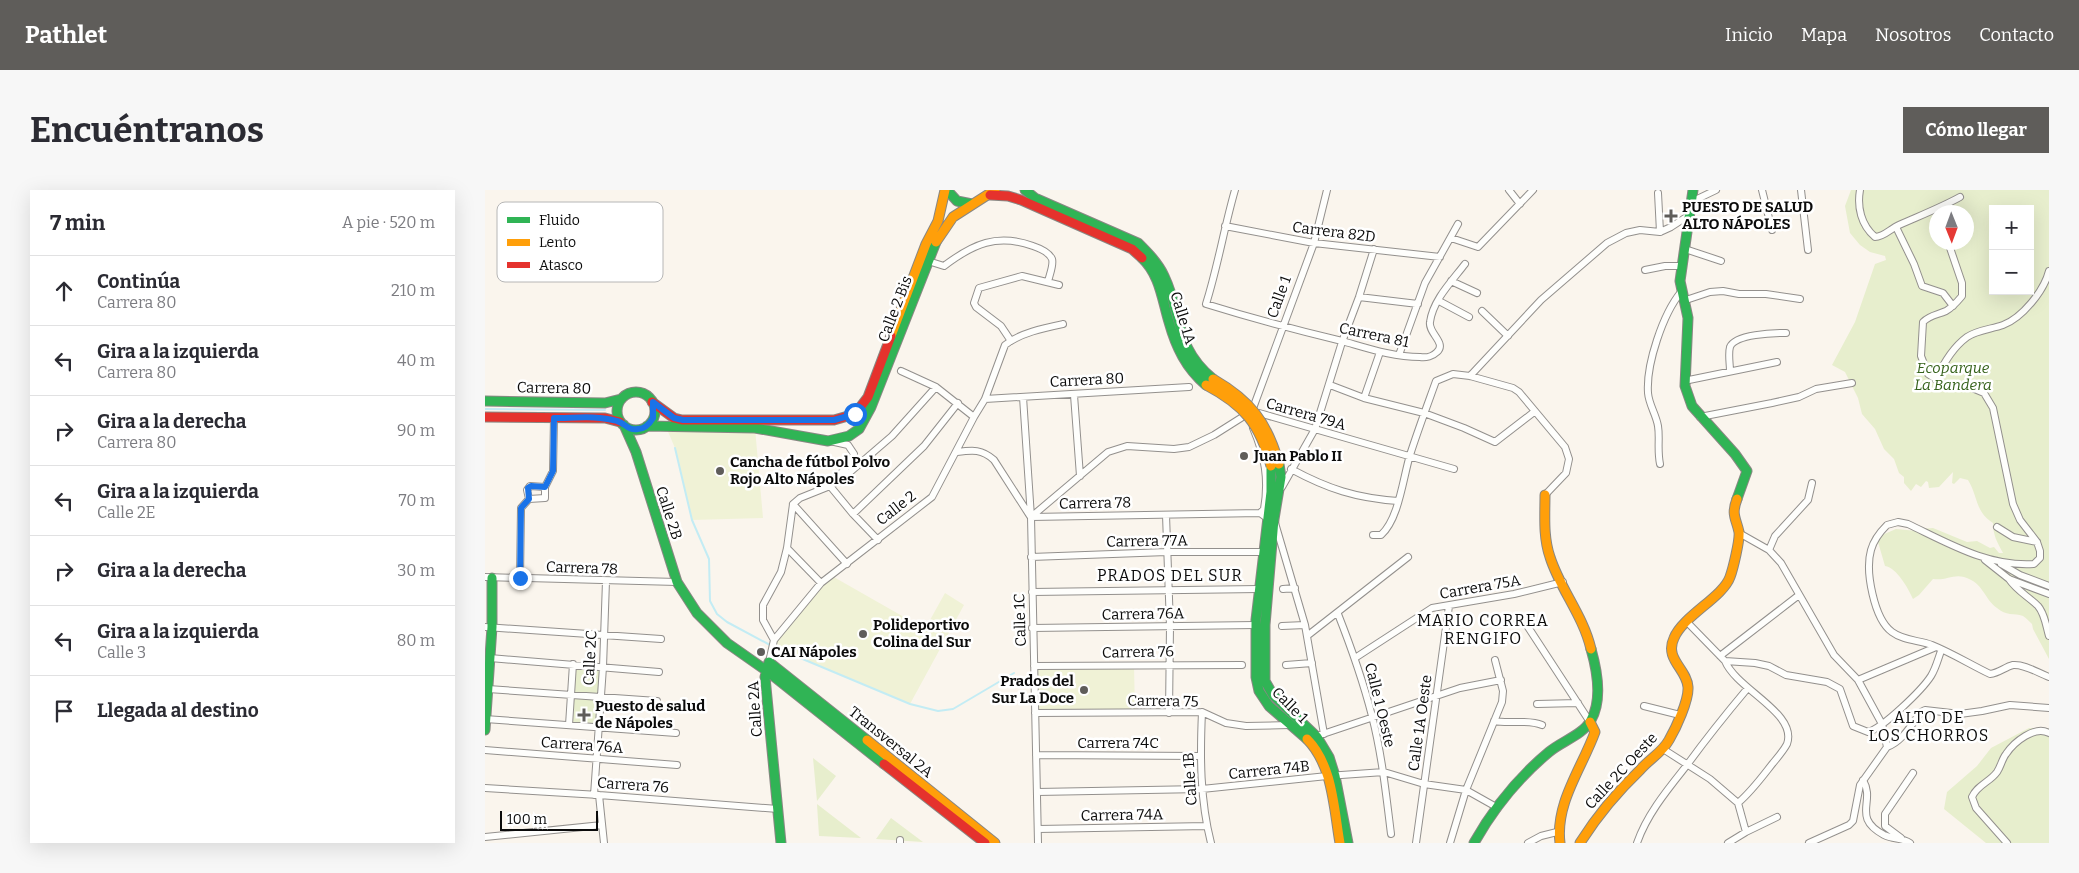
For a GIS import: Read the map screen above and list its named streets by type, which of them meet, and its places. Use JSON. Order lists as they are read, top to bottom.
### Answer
{
  "streets": {
    "street": [
      "Carrera 82D",
      "Calle 1",
      "Calle 2 Bis",
      "Calle 1A",
      "Carrera 81",
      "Carrera 80",
      "Carrera 79A",
      "Carrera 78",
      "Calle 2",
      "Calle 2B",
      "Carrera 77A",
      "Carrera 75A",
      "Carrera 76A",
      "Calle 1C",
      "Carrera 76",
      "Calle 2C",
      "Carrera 75",
      "Calle 1 Oeste",
      "Calle 2A",
      "Calle 1A Oeste",
      "Transversal 2A",
      "Carrera 74C",
      "Carrera 74B",
      "Calle 2C Oeste",
      "Calle 1B",
      "Carrera 74A"
    ]
  },
  "crossings": [
    ["Carrera 82D", "Calle 1"],
    ["Carrera 82D", "Calle 1A"],
    ["Calle 1", "Calle 1A"],
    ["Calle 1", "Carrera 81"],
    ["Calle 1", "Carrera 79A"],
    ["Calle 1", "Carrera 78"],
    ["Calle 1", "Carrera 77A"],
    ["Calle 1", "Carrera 76A"],
    ["Calle 1", "Carrera 75"],
    ["Calle 1", "Carrera 74B"],
    ["Calle 2 Bis", "Calle 1A"],
    ["Calle 2 Bis", "Carrera 80"],
    ["Calle 1A", "Carrera 81"],
    ["Calle 1A", "Carrera 78"],
    ["Carrera 80", "Calle 2"],
    ["Carrera 80", "Calle 2B"],
    ["Carrera 80", "Calle 1C"],
    ["Carrera 79A", "Carrera 78"],
    ["Carrera 79A", "Calle 1C"],
    ["Carrera 78", "Calle 2B"],
    ["Carrera 78", "Calle 1C"],
    ["Carrera 78", "Calle 2C"],
    ["Carrera 78", "Calle 2A"],
    ["Calle 2", "Calle 2A"],
    ["Calle 2", "Transversal 2A"],
    ["Calle 2B", "Calle 2A"],
    ["Carrera 77A", "Calle 1C"],
    ["Carrera 75A", "Calle 1 Oeste"],
    ["Carrera 75A", "Calle 1A Oeste"],
    ["Carrera 76A", "Calle 1C"],
    ["Carrera 76A", "Calle 2C"],
    ["Calle 1C", "Carrera 76"],
    ["Calle 1C", "Carrera 75"],
    ["Calle 1C", "Carrera 74C"],
    ["Calle 1C", "Carrera 74B"],
    ["Calle 1C", "Carrera 74A"],
    ["Carrera 76", "Calle 2C"],
    ["Carrera 76", "Calle 2A"],
    ["Carrera 75", "Calle 1B"],
    ["Calle 1 Oeste", "Carrera 74B"],
    ["Calle 2A", "Transversal 2A"],
    ["Calle 1A Oeste", "Carrera 74B"],
    ["Carrera 74C", "Calle 1B"],
    ["Carrera 74B", "Calle 1B"],
    ["Calle 1B", "Carrera 74A"]
  ],
  "districts": ["PRADOS DEL SUR", "MARIO CORREA RENGIFO", "ALTO DE LOS CHORROS"],
  "parks": ["Ecoparque La Bandera"],
  "places": {
    "health": ["PUESTO DE SALUD ALTO NÁPOLES", "Puesto de salud de Nápoles"],
    "other": [
      "Juan Pablo II",
      "Cancha de fútbol Polvo Rojo Alto Nápoles",
      "Polideportivo Colina del Sur",
      "CAI Nápoles",
      "Prados del Sur La Doce"
    ]
  },
  "legend": ["Fluido", "Lento", "Atasco"],
  "scale_bar": "100 m",
  "north": "bottom",
  "page": {
    "header": "Pathlet",
    "nav": [
      "Inicio",
      "Mapa",
      "Nosotros",
      "Contacto"
    ],
    "buttons": "Cómo llegar",
    "title": "Encuéntranos",
    "heading": ["7 min", "A pie · 520 m"],
    "map_buttons": ["+", "−"],
    "list": [
      ["Continúa", "Carrera 80", "210 m"],
      ["Gira a la izquierda", "Carrera 80", "40 m"],
      ["Gira a la derecha", "Carrera 80", "90 m"],
      ["Gira a la izquierda", "Calle 2E", "70 m"],
      ["Gira a la derecha", "30 m"],
      ["Gira a la izquierda", "Calle 3", "80 m"],
      "Llegada al destino"
    ],
    "scale": "100 m"
  }
}
